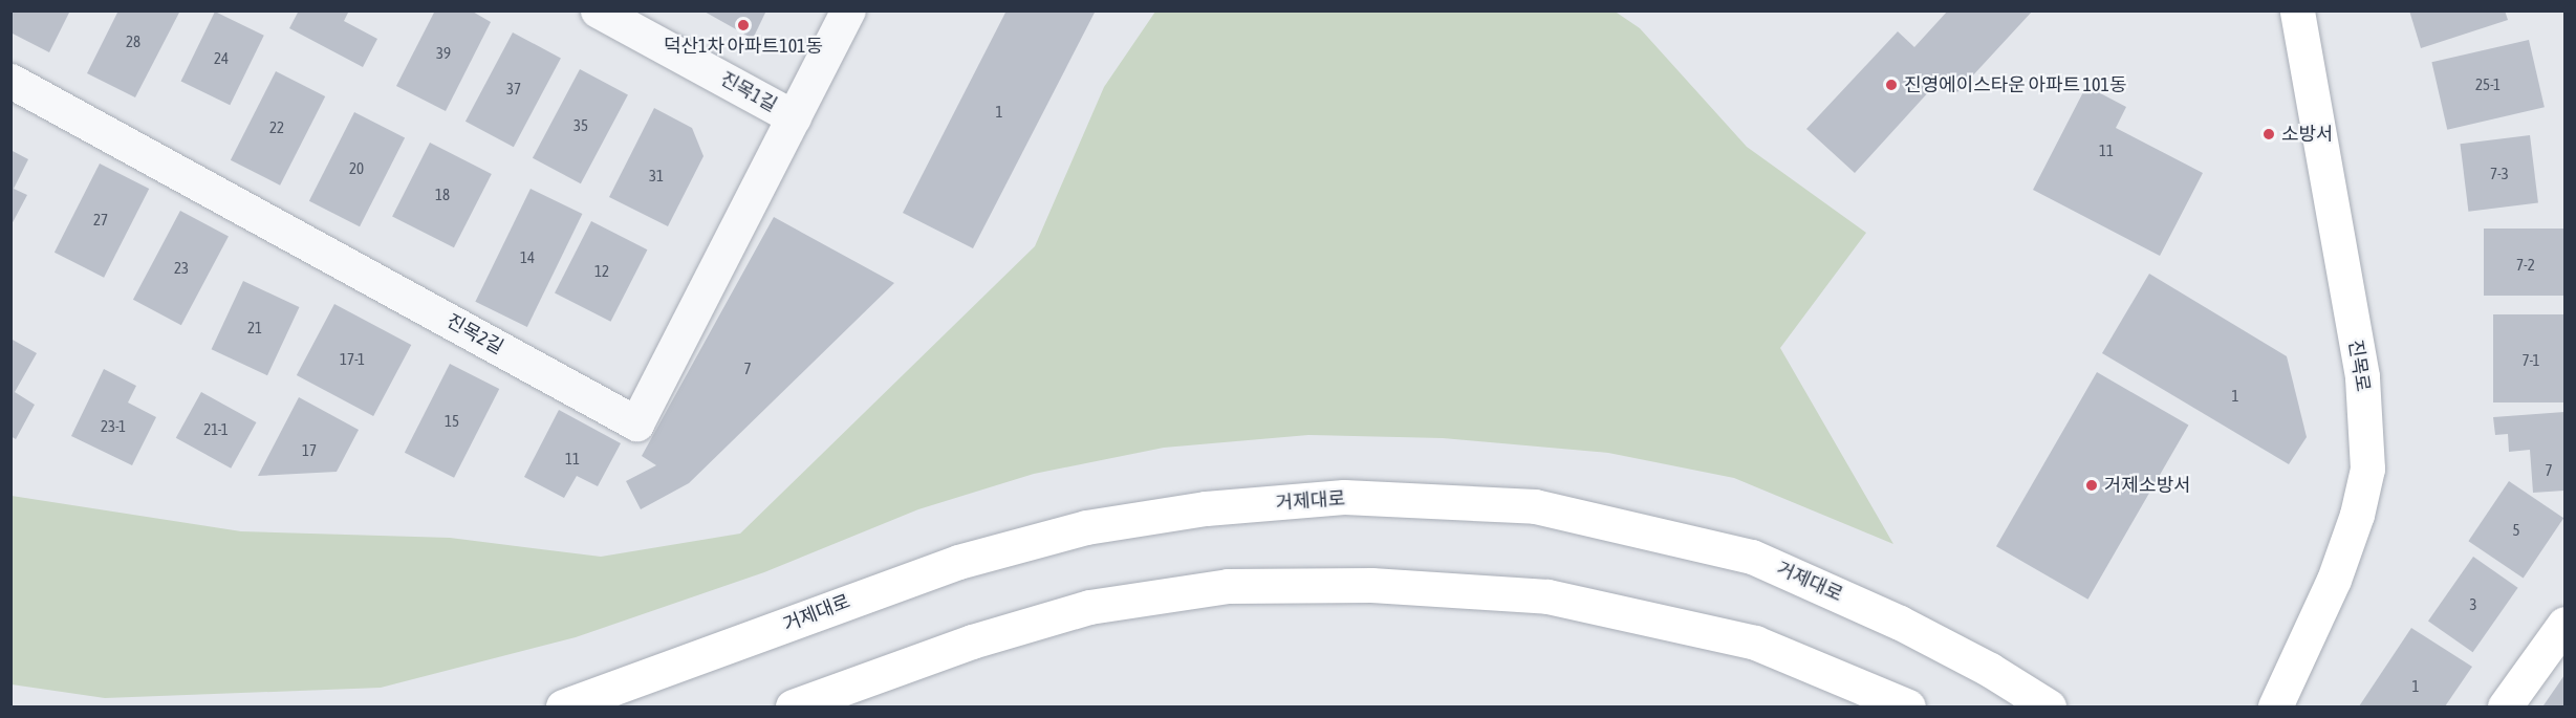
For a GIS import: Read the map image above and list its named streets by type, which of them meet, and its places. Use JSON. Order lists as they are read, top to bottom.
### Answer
{
  "streets": {
    "street": [
      "진목1길",
      "진목2길",
      "진목로",
      "거제대로"
    ]
  },
  "crossings": [
    ["진목1길", "진목2길"]
  ],
  "places": [
    "덕산1차 아파트101동",
    "진영에이스타운 아파트 101동",
    "소방서",
    "거제소방서"
  ],
  "house_numbers": [
    "28",
    "39",
    "24",
    "25-1",
    "37",
    "1",
    "35",
    "22",
    "11",
    "20",
    "7-3",
    "31",
    "18",
    "27",
    "14",
    "7-2",
    "23",
    "12",
    "21",
    "17-1",
    "7-1",
    "7",
    "1",
    "15",
    "23-1",
    "21-1",
    "17",
    "11",
    "7",
    "5",
    "3",
    "1"
  ]
}
